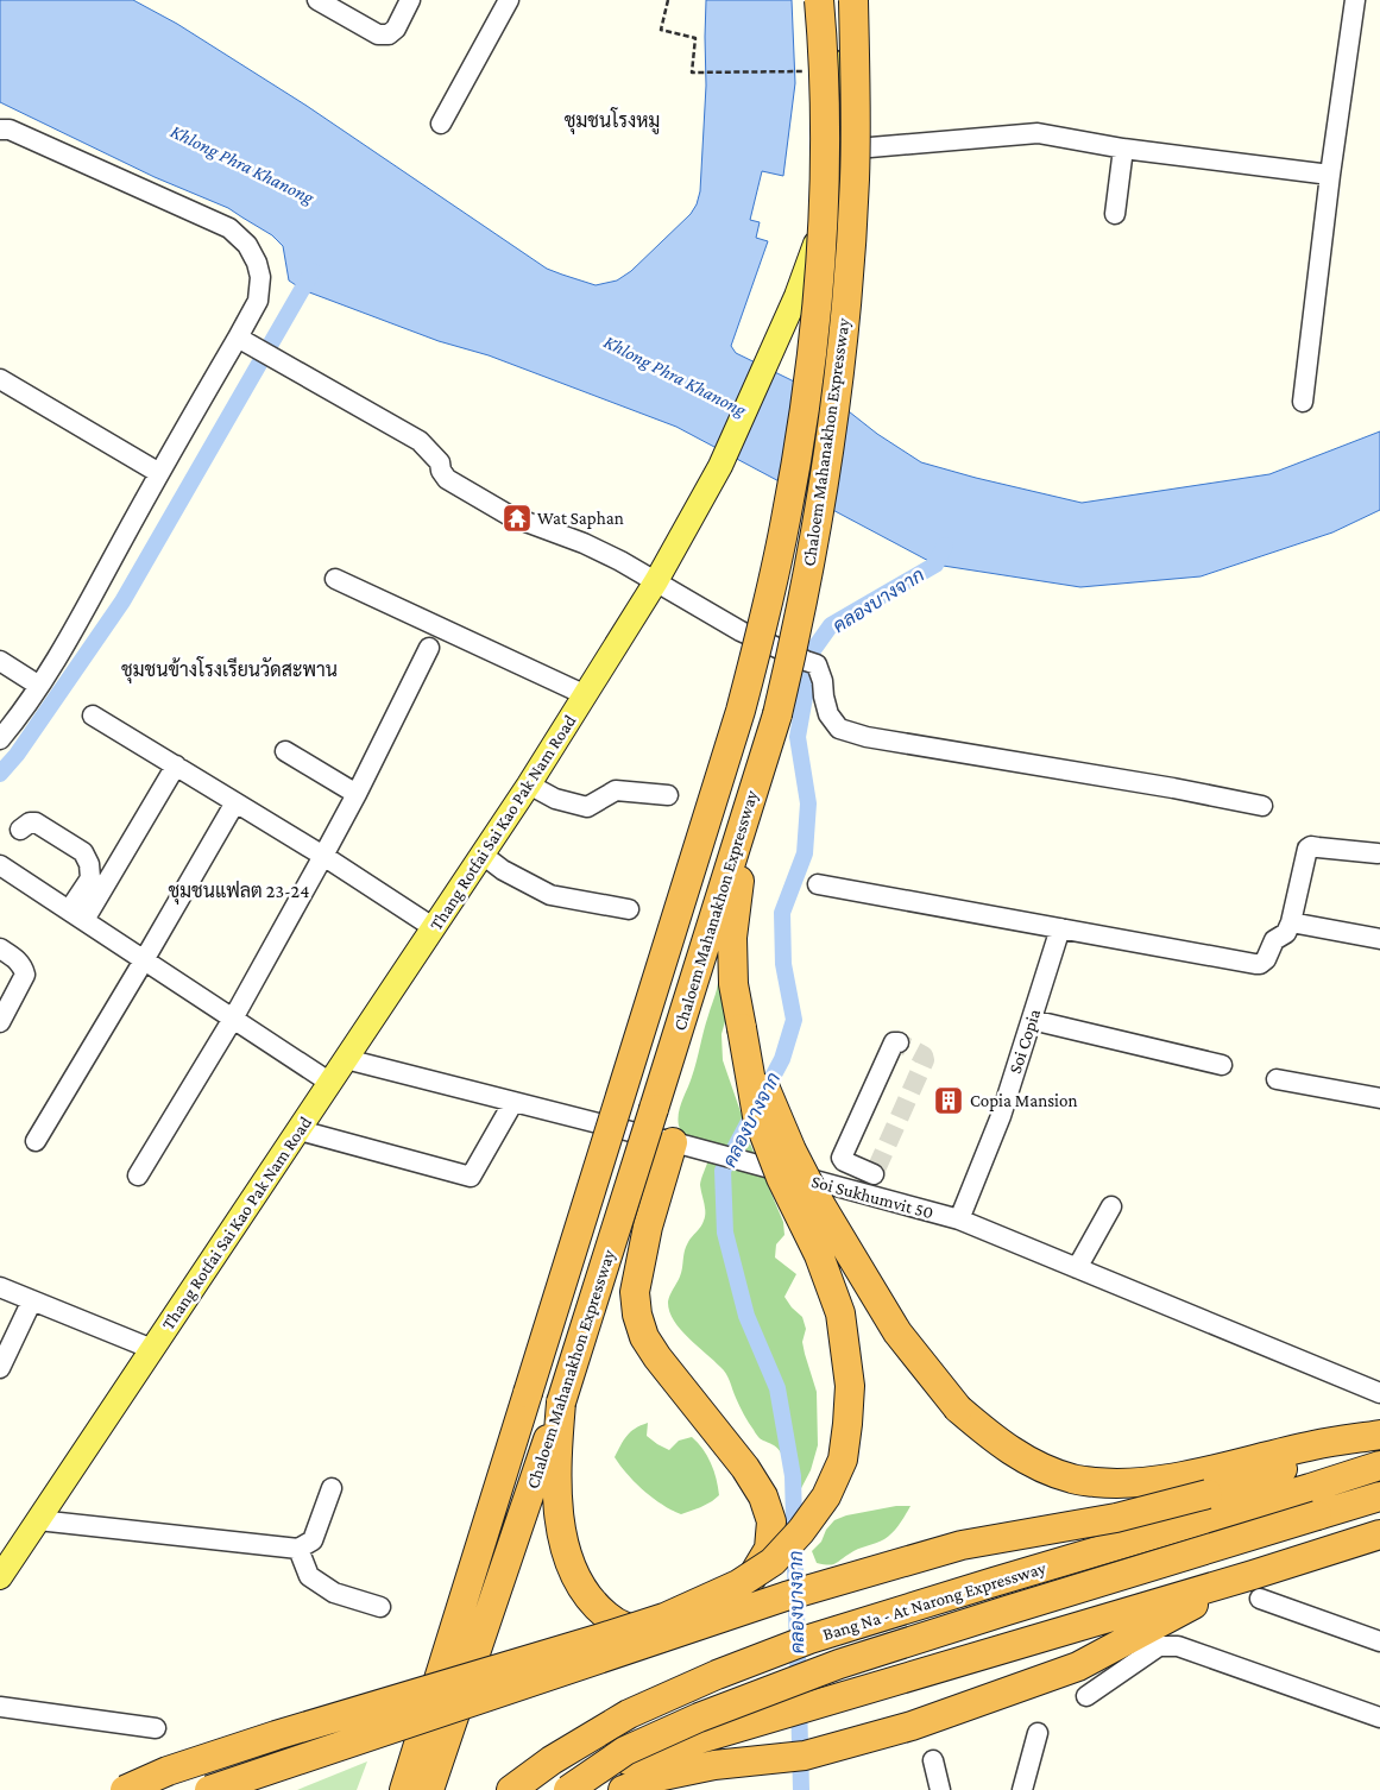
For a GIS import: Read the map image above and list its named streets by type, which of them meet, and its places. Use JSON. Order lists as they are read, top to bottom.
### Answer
{
  "streets": {
    "highway": ["Chaloem Mahanakhon Expressway", "Bang Na - At Narong Expressway"],
    "main road": ["Thang Rotfai Sai Kao Pak Nam Road"],
    "street": ["Soi Copia", "Soi Sukhumvit 50"]
  },
  "crossings": [
    ["Chaloem Mahanakhon Expressway", "Thang Rotfai Sai Kao Pak Nam Road"],
    ["Thang Rotfai Sai Kao Pak Nam Road", "Soi Sukhumvit 50"],
    ["Soi Copia", "Soi Sukhumvit 50"]
  ],
  "districts": ["ชุมชนโรงหมู", "ชุมชนข้างโรงเรียนวัดสะพาน", "ชุมชนแฟลต 23-24"],
  "water": ["Khlong Phra Khanong", "คลองบางจาก"],
  "places": {
    "temple": ["Wat Saphan"],
    "building": ["Copia Mansion"]
  }
}
